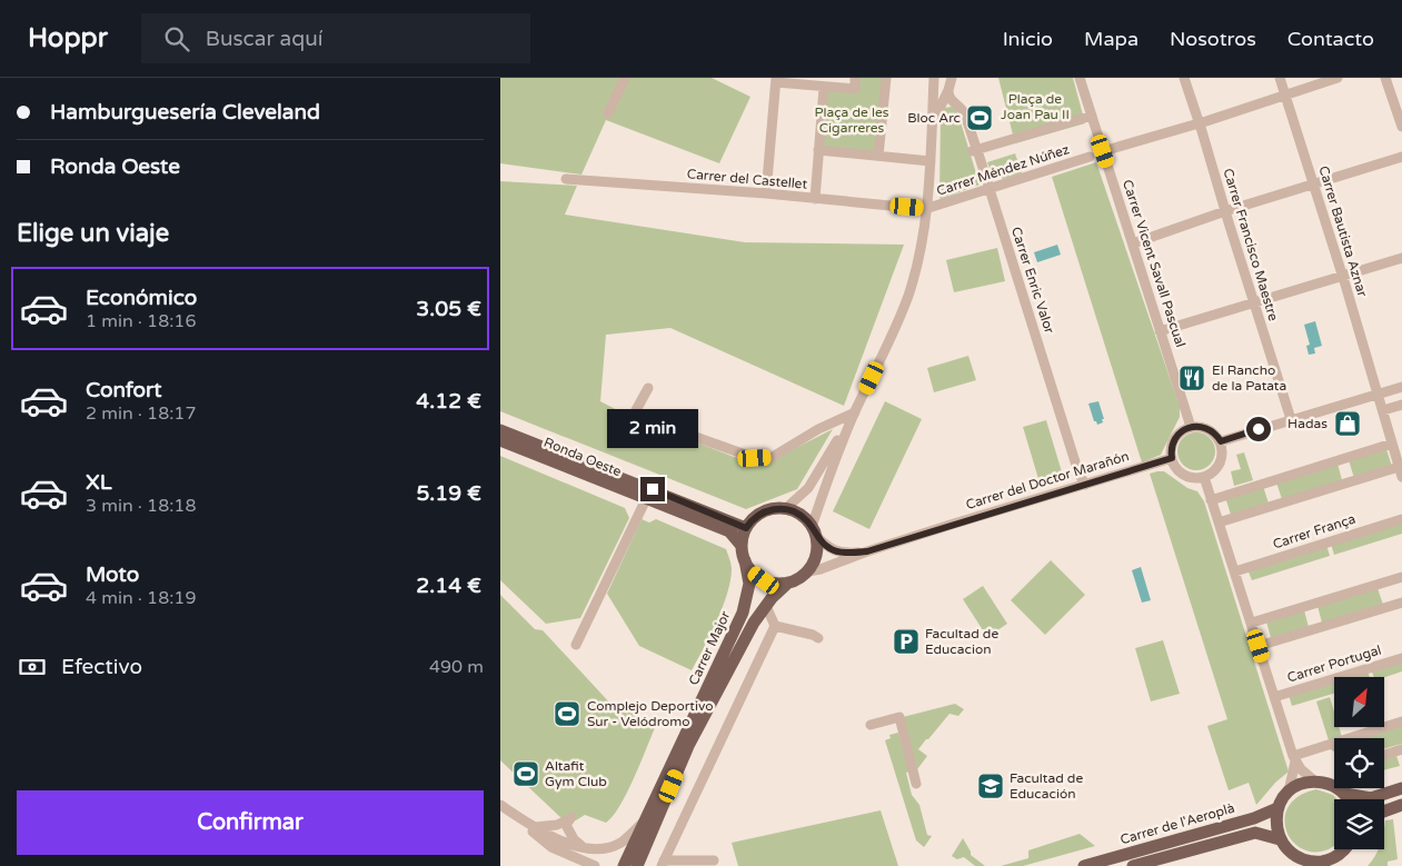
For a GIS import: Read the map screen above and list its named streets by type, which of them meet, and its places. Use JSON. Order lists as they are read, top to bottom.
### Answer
{
  "streets": {
    "main road": ["Ronda Oeste", "Carrer Major", "Carrer de l'Aeroplà"],
    "street": [
      "Carrer Méndez Núñez",
      "Carrer del Castellet",
      "Carrer Bautista Aznar",
      "Carrer Francisco Maestre",
      "Carrer Vicent Savall Pascual",
      "Carrer Enric Valor",
      "Carrer del Doctor Marañón",
      "Carrer França",
      "Carrer Portugal"
    ]
  },
  "crossings": [
    ["Carrer Méndez Núñez", "Carrer del Castellet"],
    ["Carrer Méndez Núñez", "Carrer Enric Valor"],
    ["Carrer Vicent Savall Pascual", "Carrer del Doctor Marañón"],
    ["Carrer Enric Valor", "Carrer del Doctor Marañón"],
    ["Ronda Oeste", "Carrer Major"]
  ],
  "parks": ["Plaça de Joan Pau II", "Plaça de les Cigarreres"],
  "places": {
    "sports": ["Bloc Arc", "Complejo Deportivo Sur - Velódromo", "Altafit Gym Club"],
    "restaurant": ["El Rancho de la Patata"],
    "shop": ["Hadas"],
    "parking": ["Facultad de Educacion"],
    "school or university": ["Facultad de Educación"]
  },
  "north": "top right",
  "page": {
    "header": "Hoppr",
    "search": "Buscar aquí",
    "nav": [
      "Inicio",
      "Mapa",
      "Nosotros",
      "Contacto"
    ],
    "banner": ["Hamburguesería Cleveland", "Ronda Oeste"],
    "heading": "Elige un viaje",
    "list": [
      {
        "name": "Económico",
        "note": "1 min · 18:16",
        "value": "3.05 €"
      },
      {
        "name": "Confort",
        "note": "2 min · 18:17",
        "value": "4.12 €"
      },
      {
        "name": "XL",
        "note": "3 min · 18:18",
        "value": "5.19 €"
      },
      {
        "name": "Moto",
        "note": "4 min · 18:19",
        "value": "2.14 €"
      }
    ],
    "bubble": "2 min",
    "pay": ["Efectivo", "490 m"],
    "buttons": "Confirmar"
  }
}
